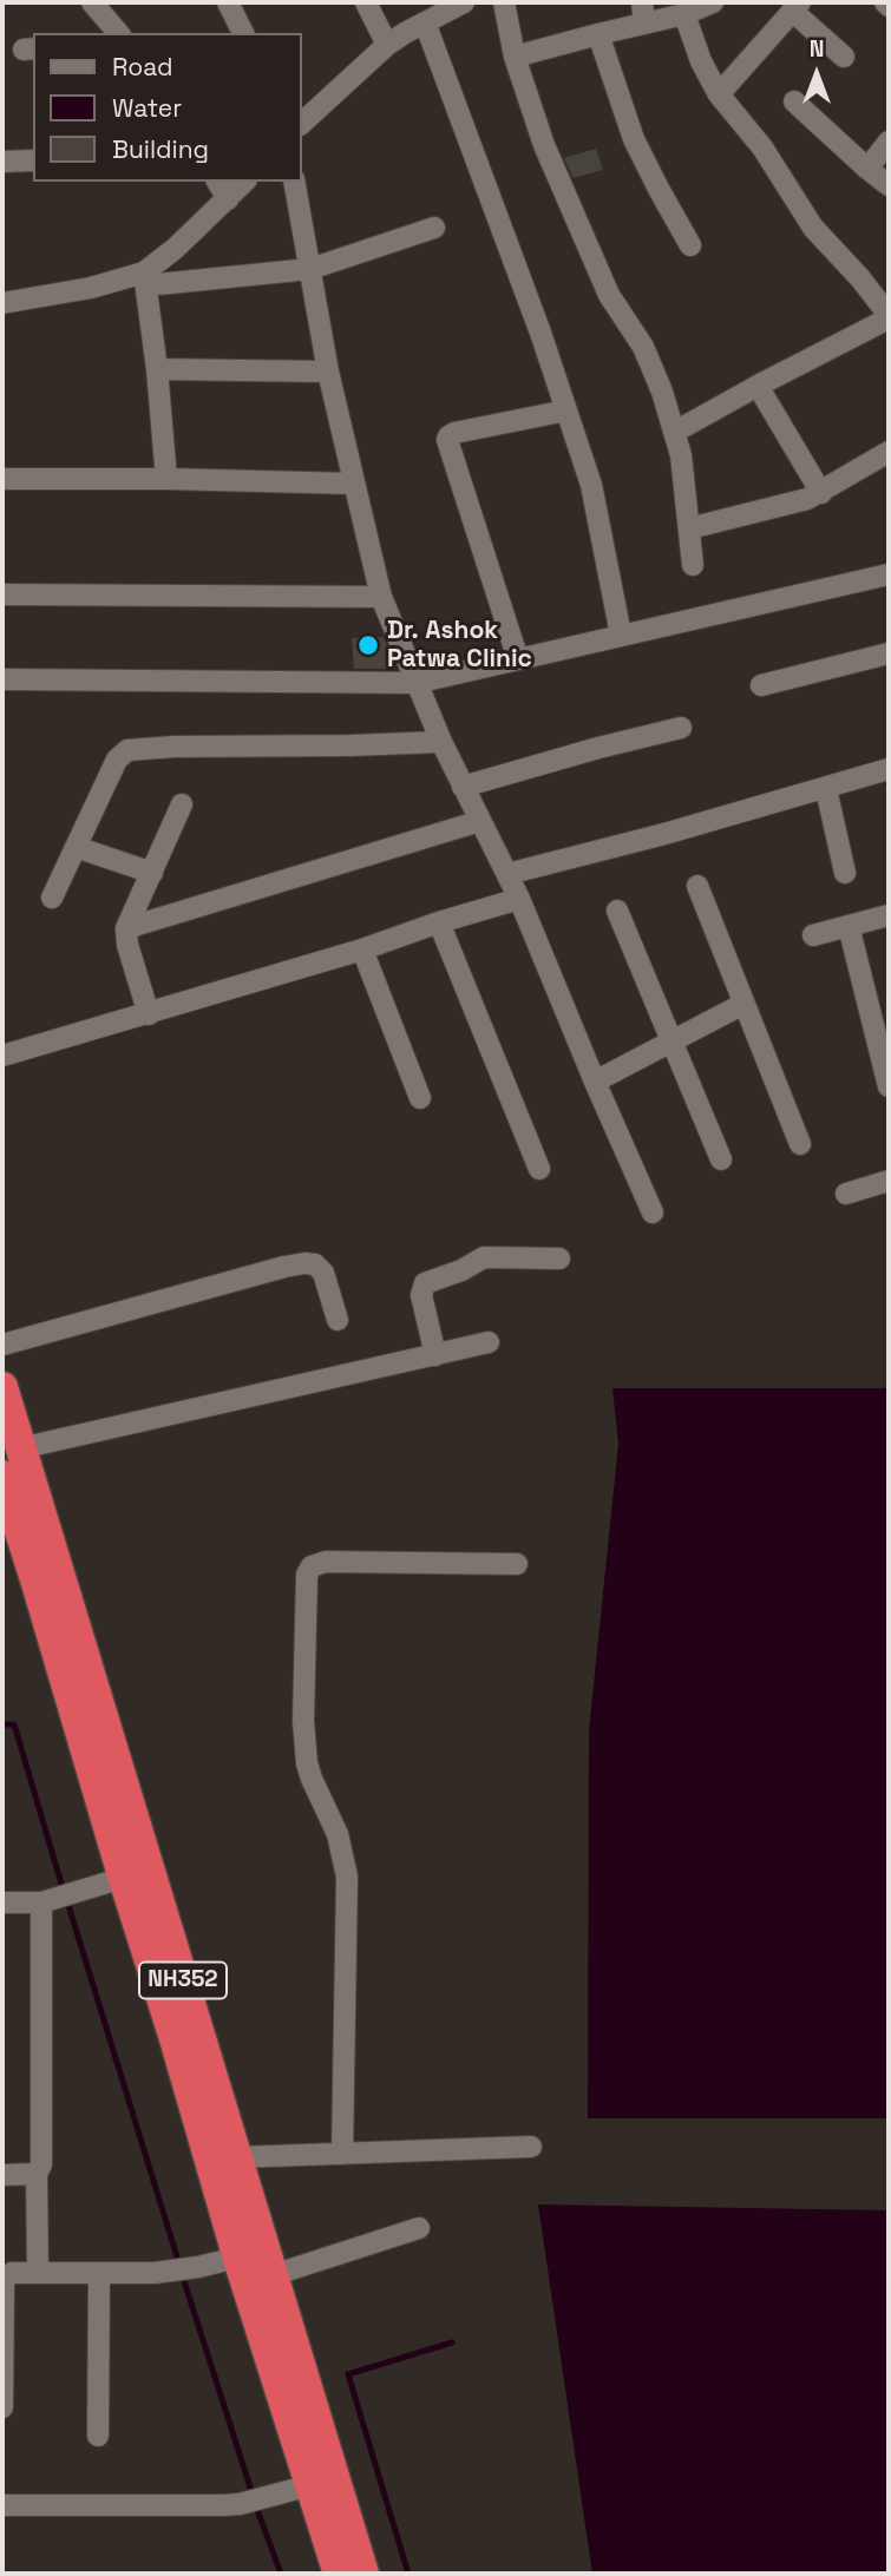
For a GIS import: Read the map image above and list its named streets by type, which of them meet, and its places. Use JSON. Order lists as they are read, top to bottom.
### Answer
{
  "streets": {
    "highway": ["NH352"]
  },
  "places": ["Dr. Ashok Patwa Clinic"],
  "legend": ["Road", "Water", "Building"],
  "north": "top"
}
